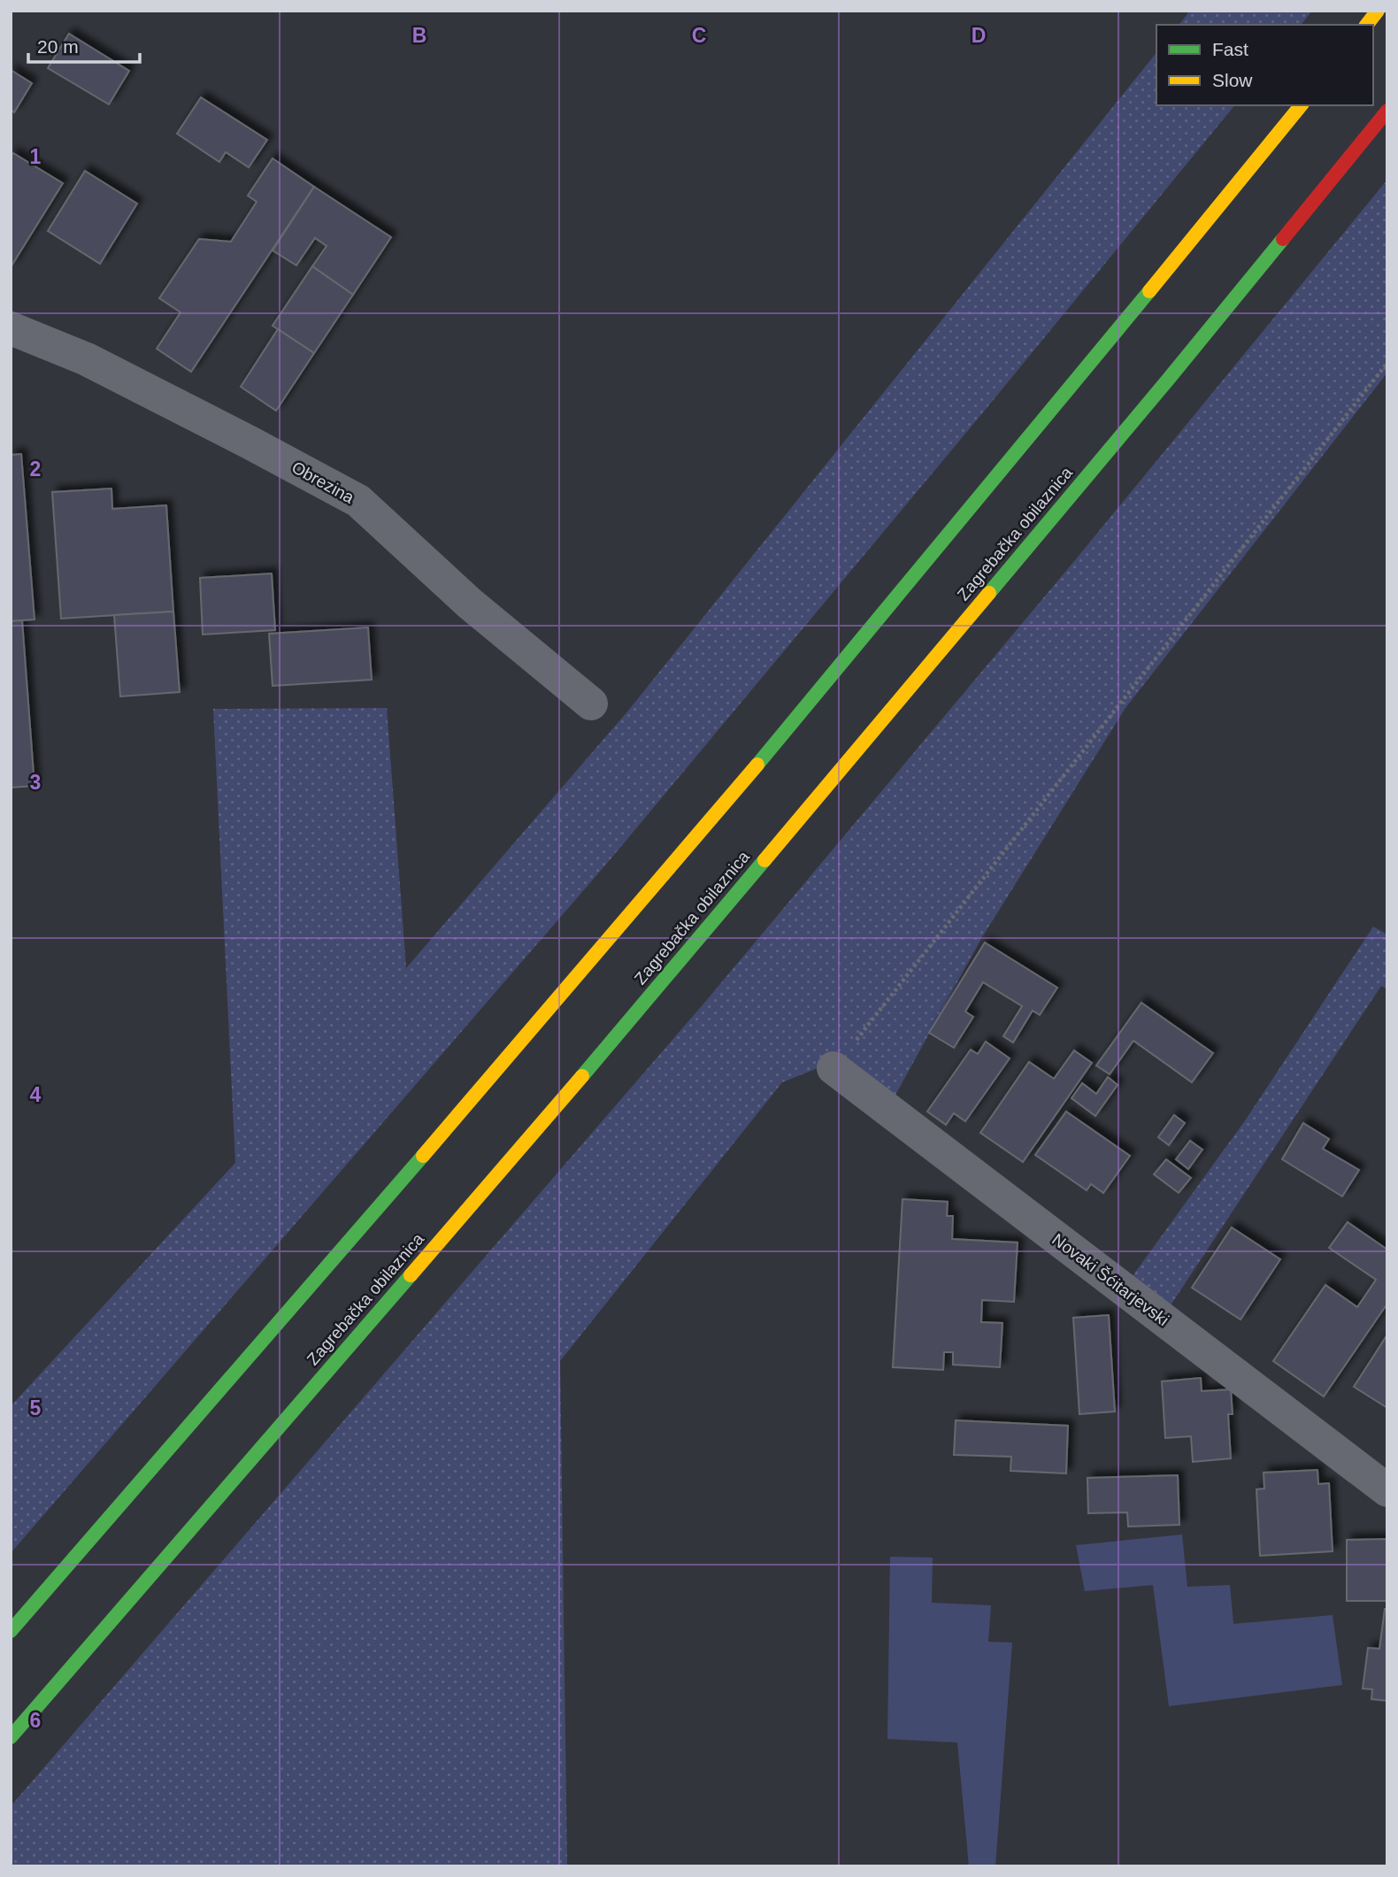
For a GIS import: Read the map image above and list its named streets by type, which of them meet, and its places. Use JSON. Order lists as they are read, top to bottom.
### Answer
{
  "streets": {
    "highway": ["Zagrebačka obilaznica"],
    "street": ["Obrezina", "Novaki Šćitarjevski"]
  },
  "legend": ["Fast", "Slow"],
  "scale_bar": "20 m",
  "grid": {
    "columns": ["B", "C", "D"],
    "rows": [
      "1",
      "2",
      "3",
      "4",
      "5",
      "6"
    ]
  }
}
